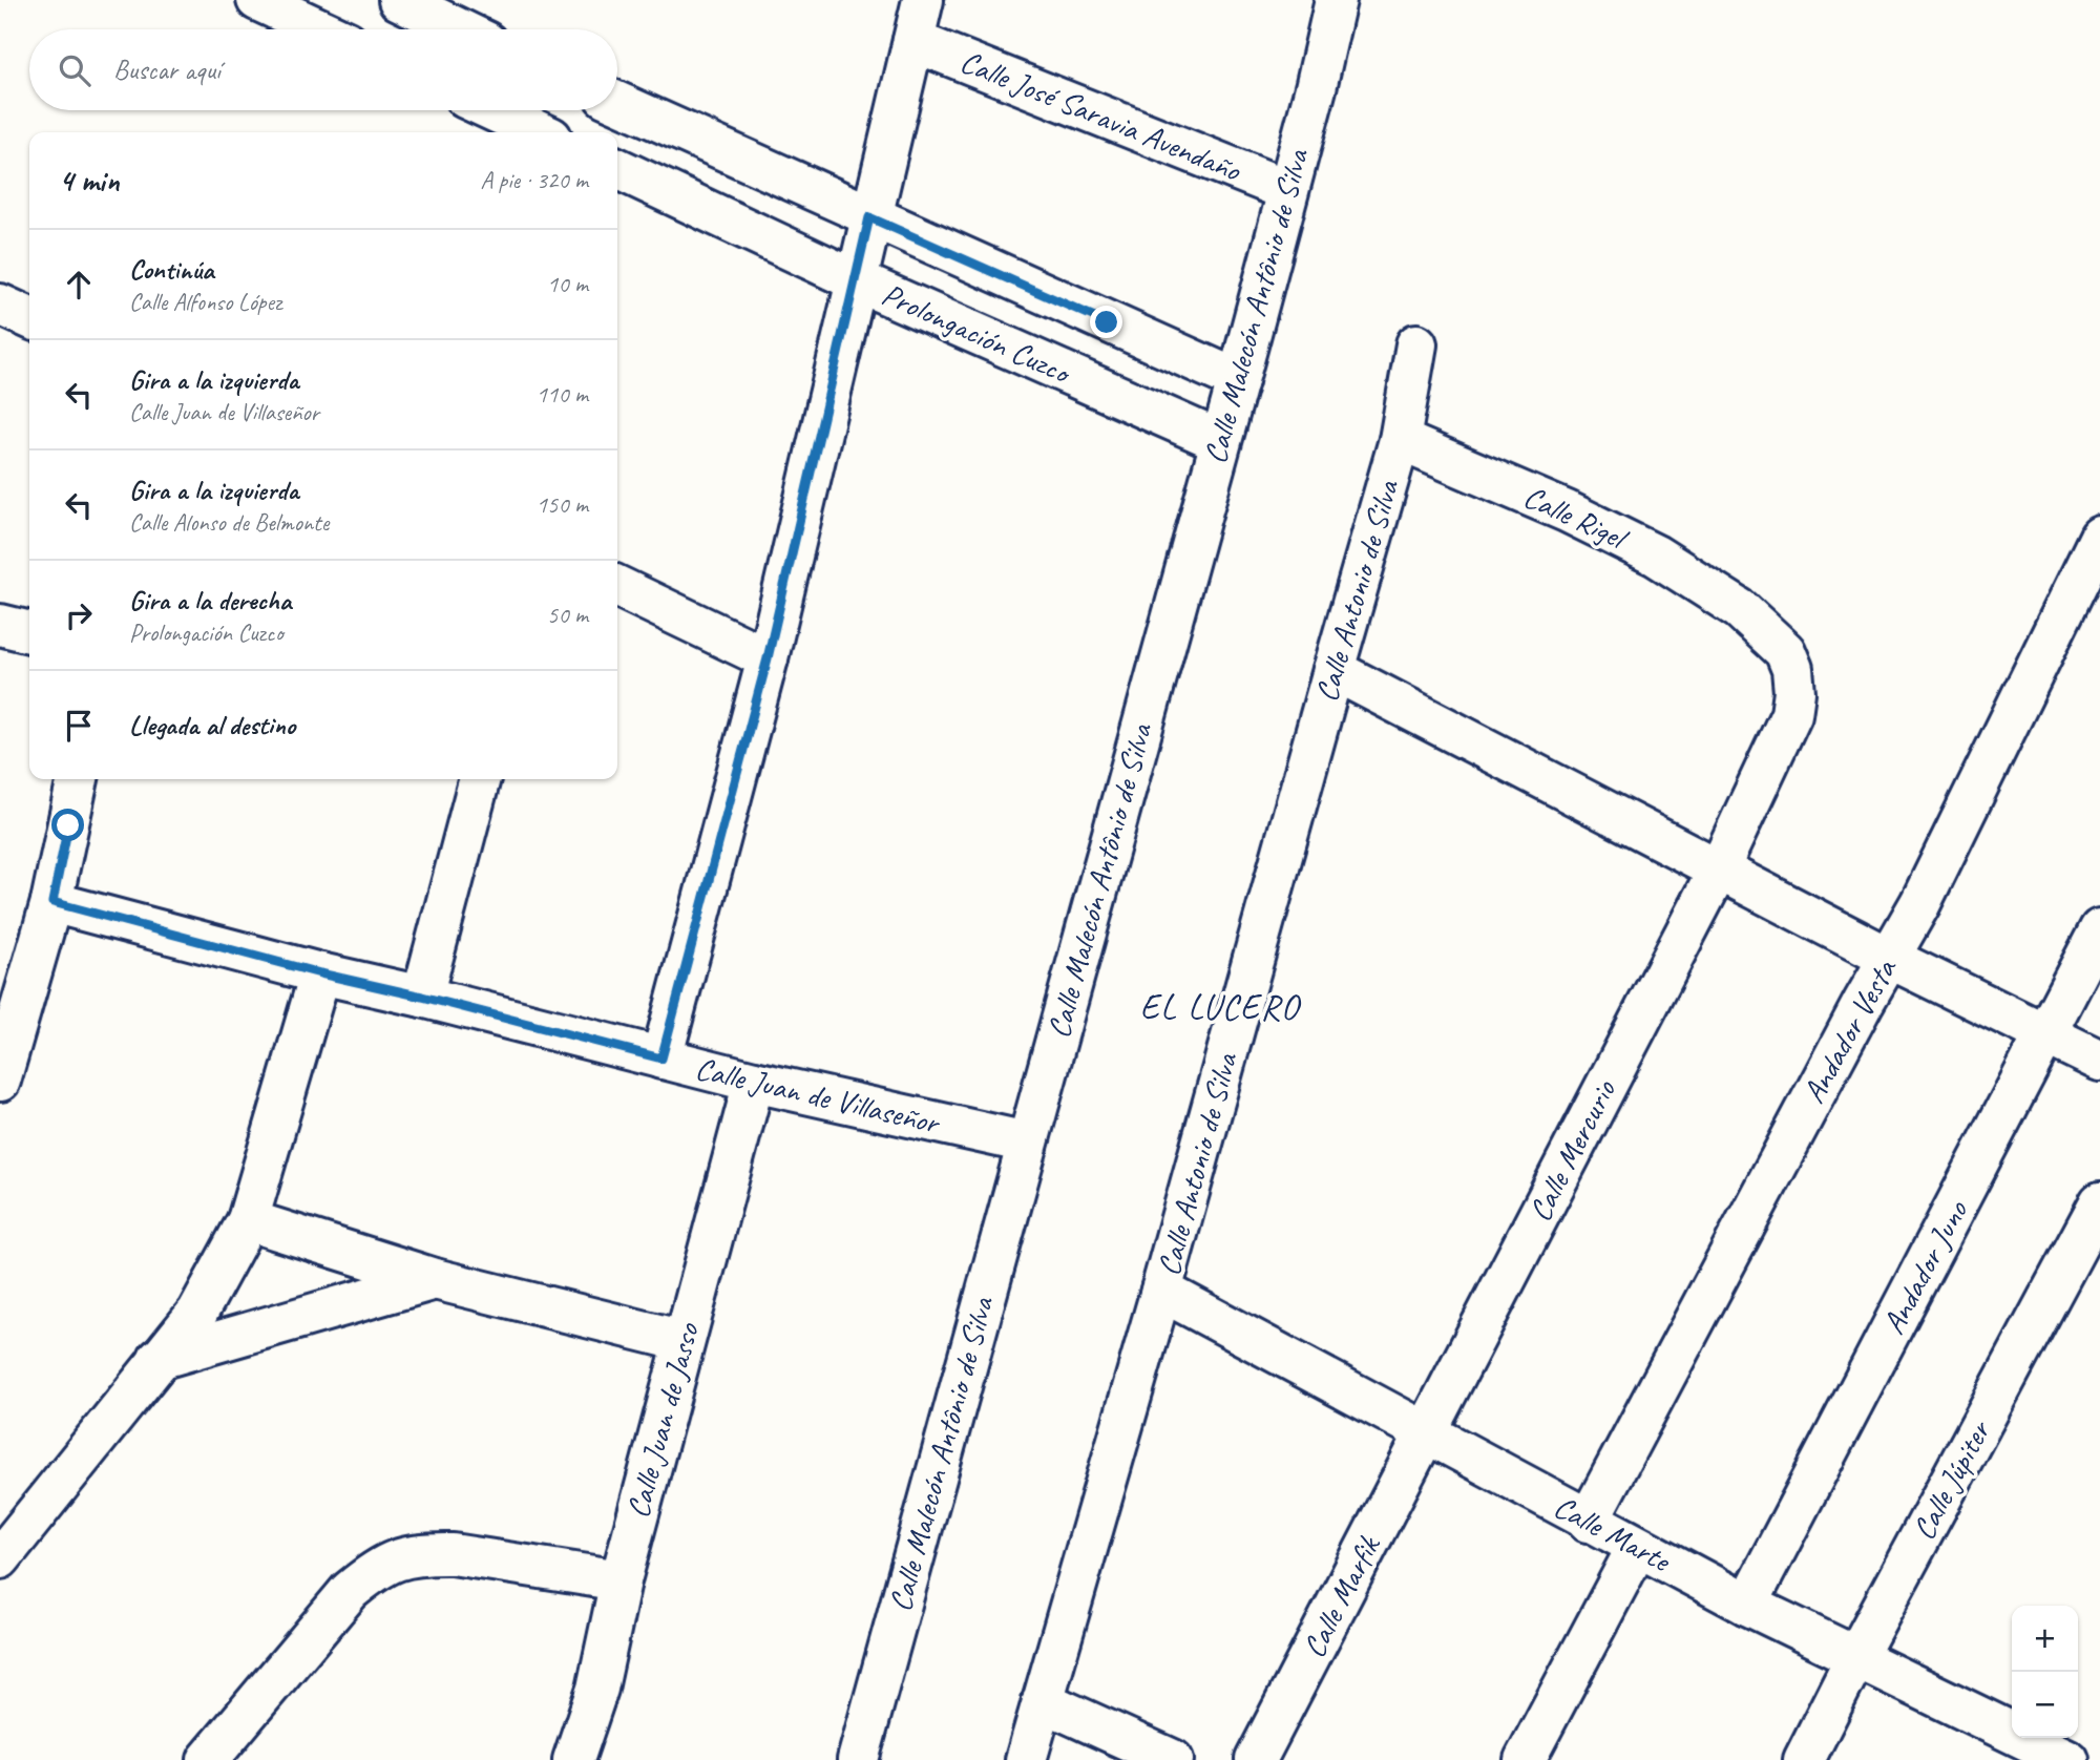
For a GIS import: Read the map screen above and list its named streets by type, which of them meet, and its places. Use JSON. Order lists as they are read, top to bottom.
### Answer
{
  "streets": {
    "street": [
      "Calle José Saravia Avendaño",
      "Calle Malecón Antônio de Silva",
      "Prolongación Cuzco",
      "Calle Rigel",
      "Calle Antonio de Silva",
      "Andador Vesta",
      "Calle Juan de Villaseñor",
      "Calle Mercurio",
      "Andador Juno",
      "Calle Juan de Jasso",
      "Calle Júpiter",
      "Calle Marte",
      "Calle Marfik"
    ]
  },
  "crossings": [
    ["Calle José Saravia Avendaño", "Calle Malecón Antônio de Silva"],
    ["Calle Malecón Antônio de Silva", "Prolongación Cuzco"],
    ["Calle Malecón Antônio de Silva", "Calle Juan de Villaseñor"],
    ["Calle Rigel", "Calle Antonio de Silva"],
    ["Calle Rigel", "Calle Mercurio"],
    ["Calle Antonio de Silva", "Calle Marte"],
    ["Andador Vesta", "Calle Marte"],
    ["Calle Juan de Villaseñor", "Calle Juan de Jasso"],
    ["Calle Mercurio", "Calle Marte"],
    ["Calle Mercurio", "Calle Marfik"],
    ["Andador Juno", "Calle Marte"],
    ["Calle Júpiter", "Calle Marte"],
    ["Calle Marte", "Calle Marfik"]
  ],
  "districts": ["EL LUCERO"],
  "page": {
    "search": "Buscar aquí",
    "heading": ["4 min", "A pie · 320 m"],
    "list": [
      ["Continúa", "Calle Alfonso López", "10 m"],
      ["Gira a la izquierda", "Calle Juan de Villaseñor", "110 m"],
      ["Gira a la izquierda", "Calle Alonso de Belmonte", "150 m"],
      ["Gira a la derecha", "Prolongación Cuzco", "50 m"],
      "Llegada al destino"
    ],
    "map_buttons": ["+", "−"]
  }
}
